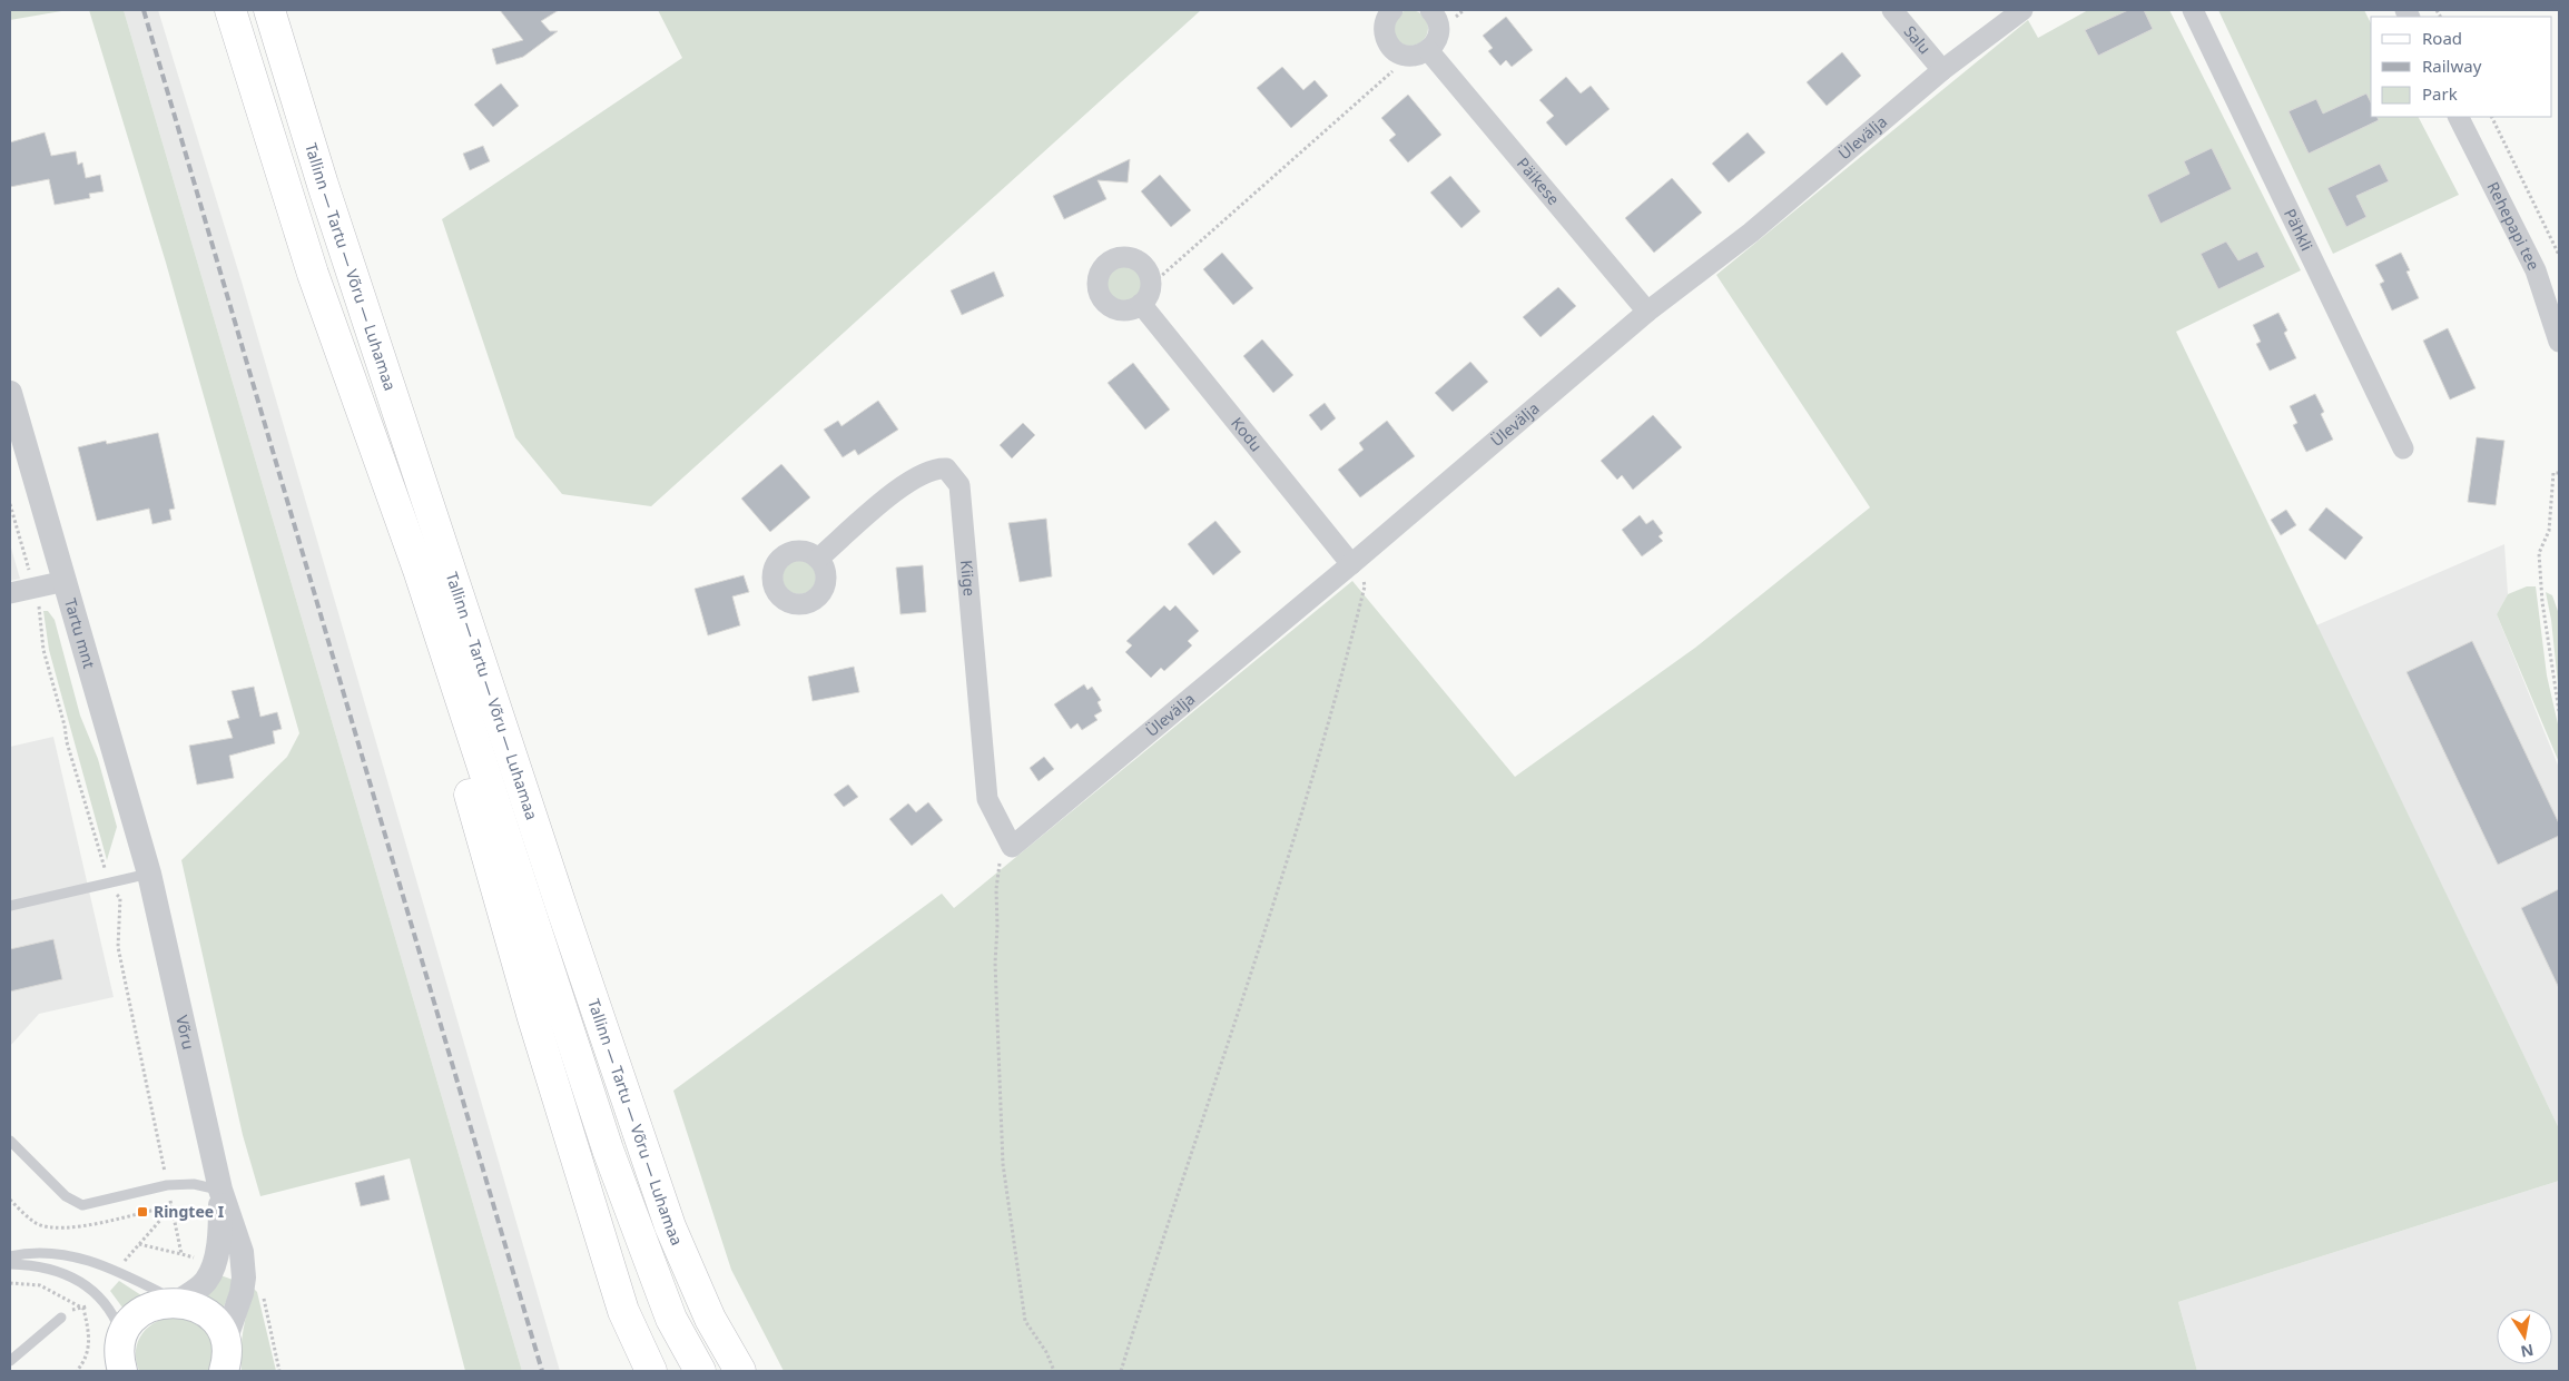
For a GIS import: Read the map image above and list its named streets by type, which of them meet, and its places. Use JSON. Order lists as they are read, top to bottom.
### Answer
{
  "streets": {
    "highway": ["Tallinn — Tartu — Võru — Luhamaa"],
    "street": [
      "Salu",
      "Ülevälja",
      "Päikese",
      "Rehepapi tee",
      "Pähkli",
      "Kodu",
      "Kiige",
      "Tartu mnt",
      "Võru"
    ]
  },
  "crossings": [
    ["Salu", "Ülevälja"],
    ["Ülevälja", "Päikese"],
    ["Ülevälja", "Kodu"],
    ["Ülevälja", "Kiige"],
    ["Tartu mnt", "Võru"]
  ],
  "places": {
    "transit": ["Ringtee I"]
  },
  "legend": ["Road", "Railway", "Park"],
  "north": "bottom"
}
